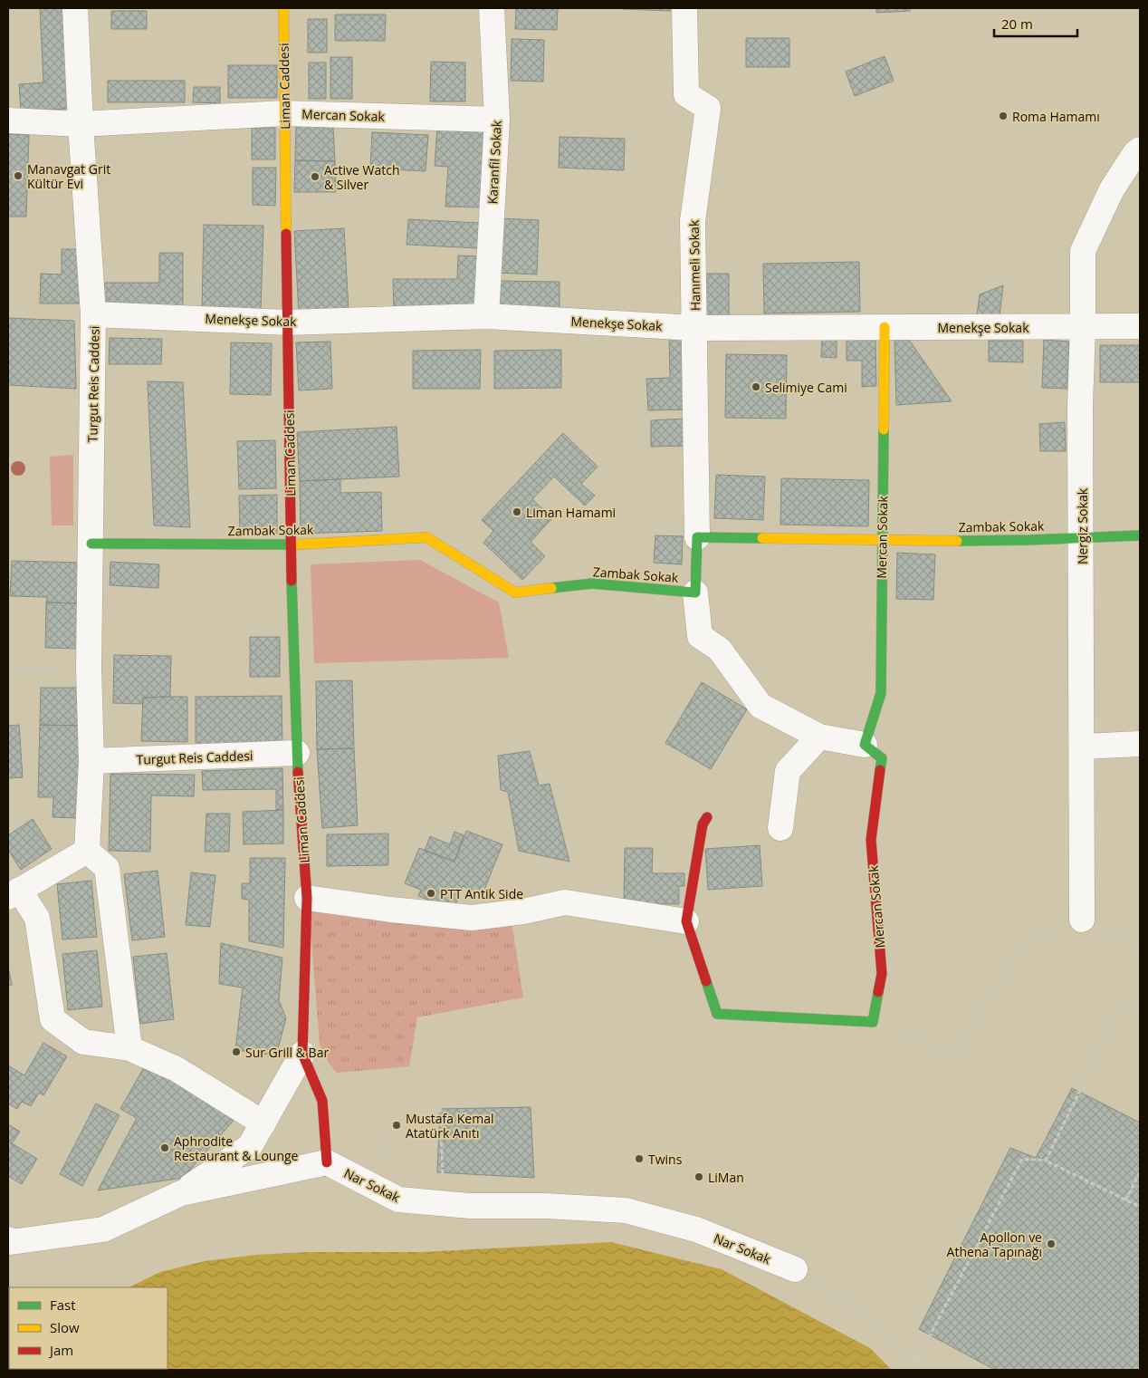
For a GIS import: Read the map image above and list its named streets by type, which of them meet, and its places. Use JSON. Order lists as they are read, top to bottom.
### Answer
{
  "streets": {
    "street": [
      "Liman Caddesi",
      "Mercan Sokak",
      "Karanfil Sokak",
      "Hanımeli Sokak",
      "Menekşe Sokak",
      "Turgut Reis Caddesi",
      "Zambak Sokak",
      "Nergiz Sokak",
      "Nar Sokak"
    ]
  },
  "crossings": [
    ["Liman Caddesi", "Mercan Sokak"],
    ["Liman Caddesi", "Menekşe Sokak"],
    ["Liman Caddesi", "Turgut Reis Caddesi"],
    ["Liman Caddesi", "Zambak Sokak"],
    ["Liman Caddesi", "Nar Sokak"],
    ["Mercan Sokak", "Karanfil Sokak"],
    ["Mercan Sokak", "Menekşe Sokak"],
    ["Mercan Sokak", "Turgut Reis Caddesi"],
    ["Mercan Sokak", "Zambak Sokak"],
    ["Karanfil Sokak", "Menekşe Sokak"],
    ["Hanımeli Sokak", "Menekşe Sokak"],
    ["Hanımeli Sokak", "Zambak Sokak"],
    ["Menekşe Sokak", "Turgut Reis Caddesi"],
    ["Menekşe Sokak", "Nergiz Sokak"],
    ["Turgut Reis Caddesi", "Zambak Sokak"],
    ["Zambak Sokak", "Nergiz Sokak"]
  ],
  "places": [
    "Roma Hamamı",
    "Manavgat Grit Kültür Evi",
    "Active Watch & Silver",
    "Selimiye Cami",
    "Liman Hamami",
    "PTT Antik Side",
    "Sur Grill & Bar",
    "Mustafa Kemal Atatürk Anıtı",
    "Aphrodite Restaurant & Lounge",
    "Twins",
    "LiMan",
    "Apollon ve Athena Tapınağı"
  ],
  "legend": ["Fast", "Slow", "Jam"],
  "scale_bar": "20 m"
}
